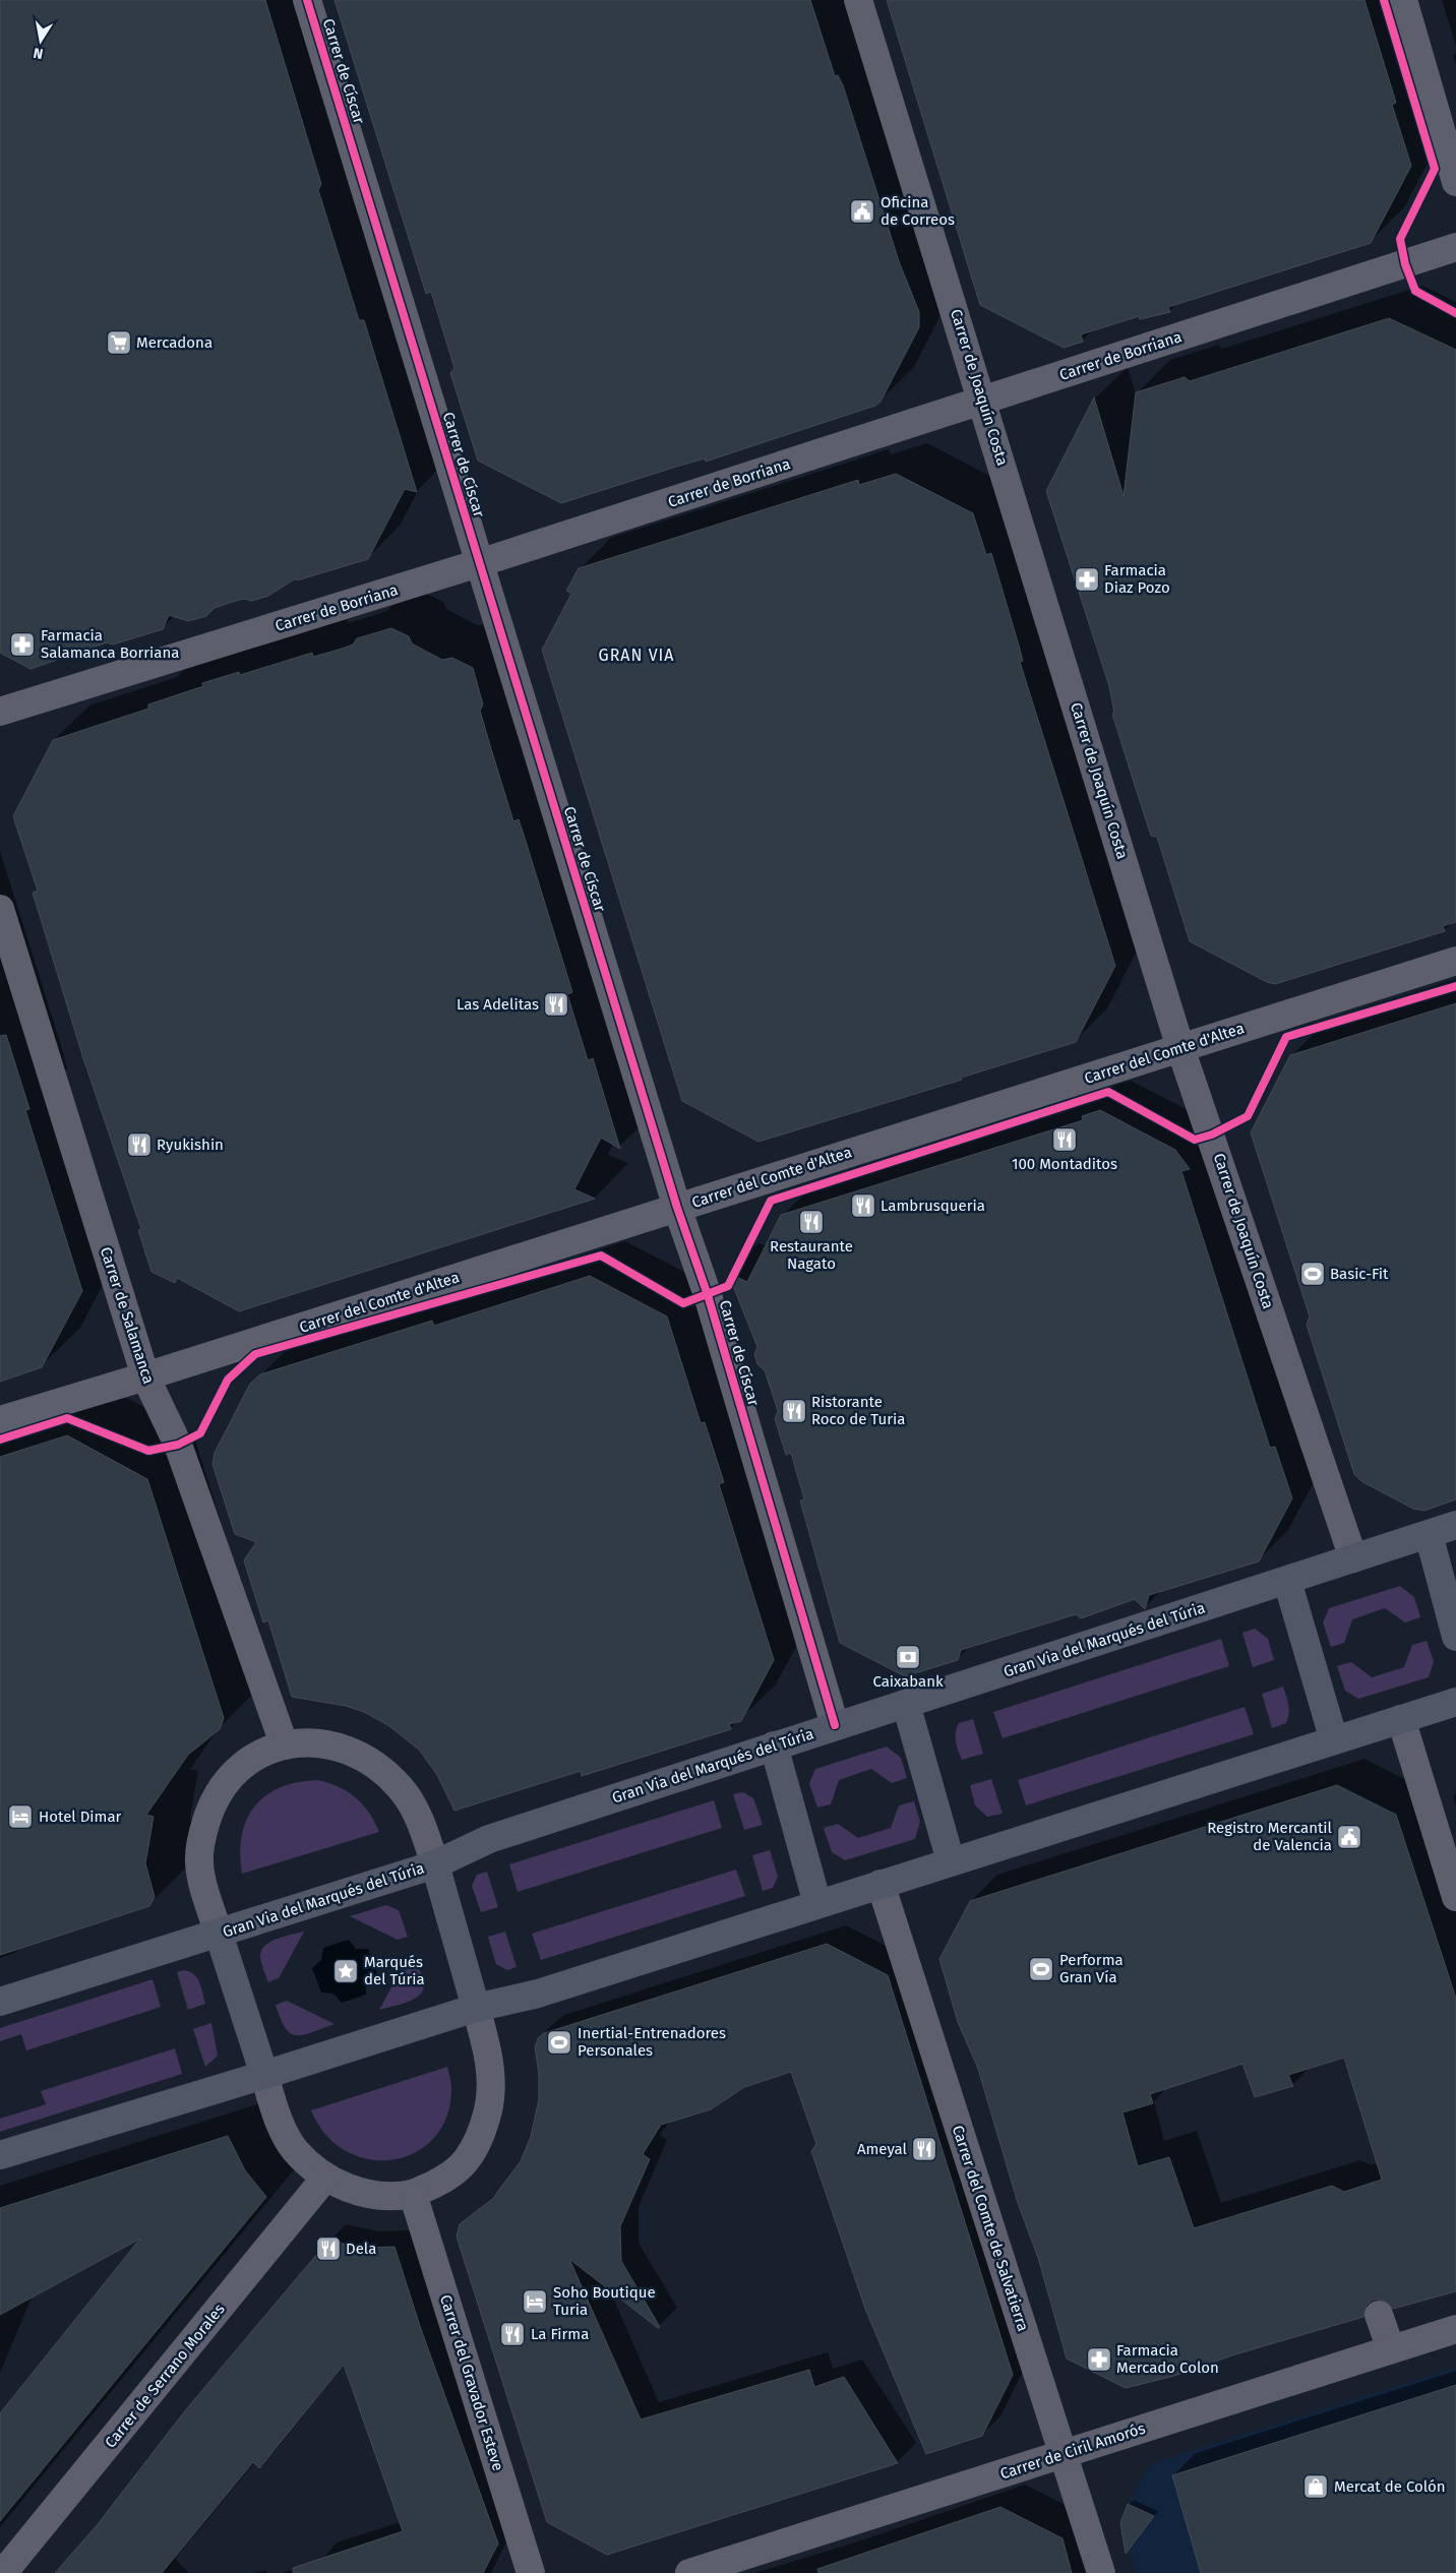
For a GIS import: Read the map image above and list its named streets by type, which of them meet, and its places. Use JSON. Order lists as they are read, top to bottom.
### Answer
{
  "streets": {
    "main road": ["Gran Via del Marqués del Túria"],
    "street": [
      "Carrer de Císcar",
      "Carrer de Borriana",
      "Carrer de Joaquín Costa",
      "Carrer del Comte d'Altea",
      "Carrer de Salamanca",
      "Carrer del Comte de Salvatierra",
      "Carrer de Serrano Morales",
      "Carrer del Gravador Esteve",
      "Carrer de Ciril Amorós"
    ]
  },
  "crossings": [
    ["Carrer de Císcar", "Carrer de Borriana"],
    ["Carrer de Císcar", "Carrer del Comte d'Altea"],
    ["Carrer de Císcar", "Gran Via del Marqués del Túria"],
    ["Carrer de Borriana", "Carrer de Joaquín Costa"],
    ["Carrer de Joaquín Costa", "Carrer del Comte d'Altea"],
    ["Carrer de Joaquín Costa", "Gran Via del Marqués del Túria"],
    ["Carrer del Comte d'Altea", "Carrer de Salamanca"],
    ["Carrer del Comte de Salvatierra", "Carrer de Ciril Amorós"]
  ],
  "districts": ["GRAN VIA"],
  "places": {
    "public building": ["Oficina de Correos", "Registro Mercantil de Valencia"],
    "supermarket": ["Mercadona"],
    "pharmacy": ["Farmacia Diaz Pozo", "Farmacia Salamanca Borriana", "Farmacia Mercado Colon"],
    "restaurant": [
      "Las Adelitas",
      "100 Montaditos",
      "Ryukishin",
      "Lambrusqueria",
      "Restaurante Nagato",
      "Ristorante Roco de Turia",
      "Ameyal",
      "Dela",
      "La Firma"
    ],
    "sports": ["Basic-Fit", "Performa Gran Vía", "Inertial-Entrenadores Personales"],
    "bank": ["Caixabank"],
    "hotel": ["Hotel Dimar", "Soho Boutique Turia"],
    "place": ["Marqués del Túria"],
    "shop": ["Mercat de Colón"]
  },
  "north": "bottom"
}
